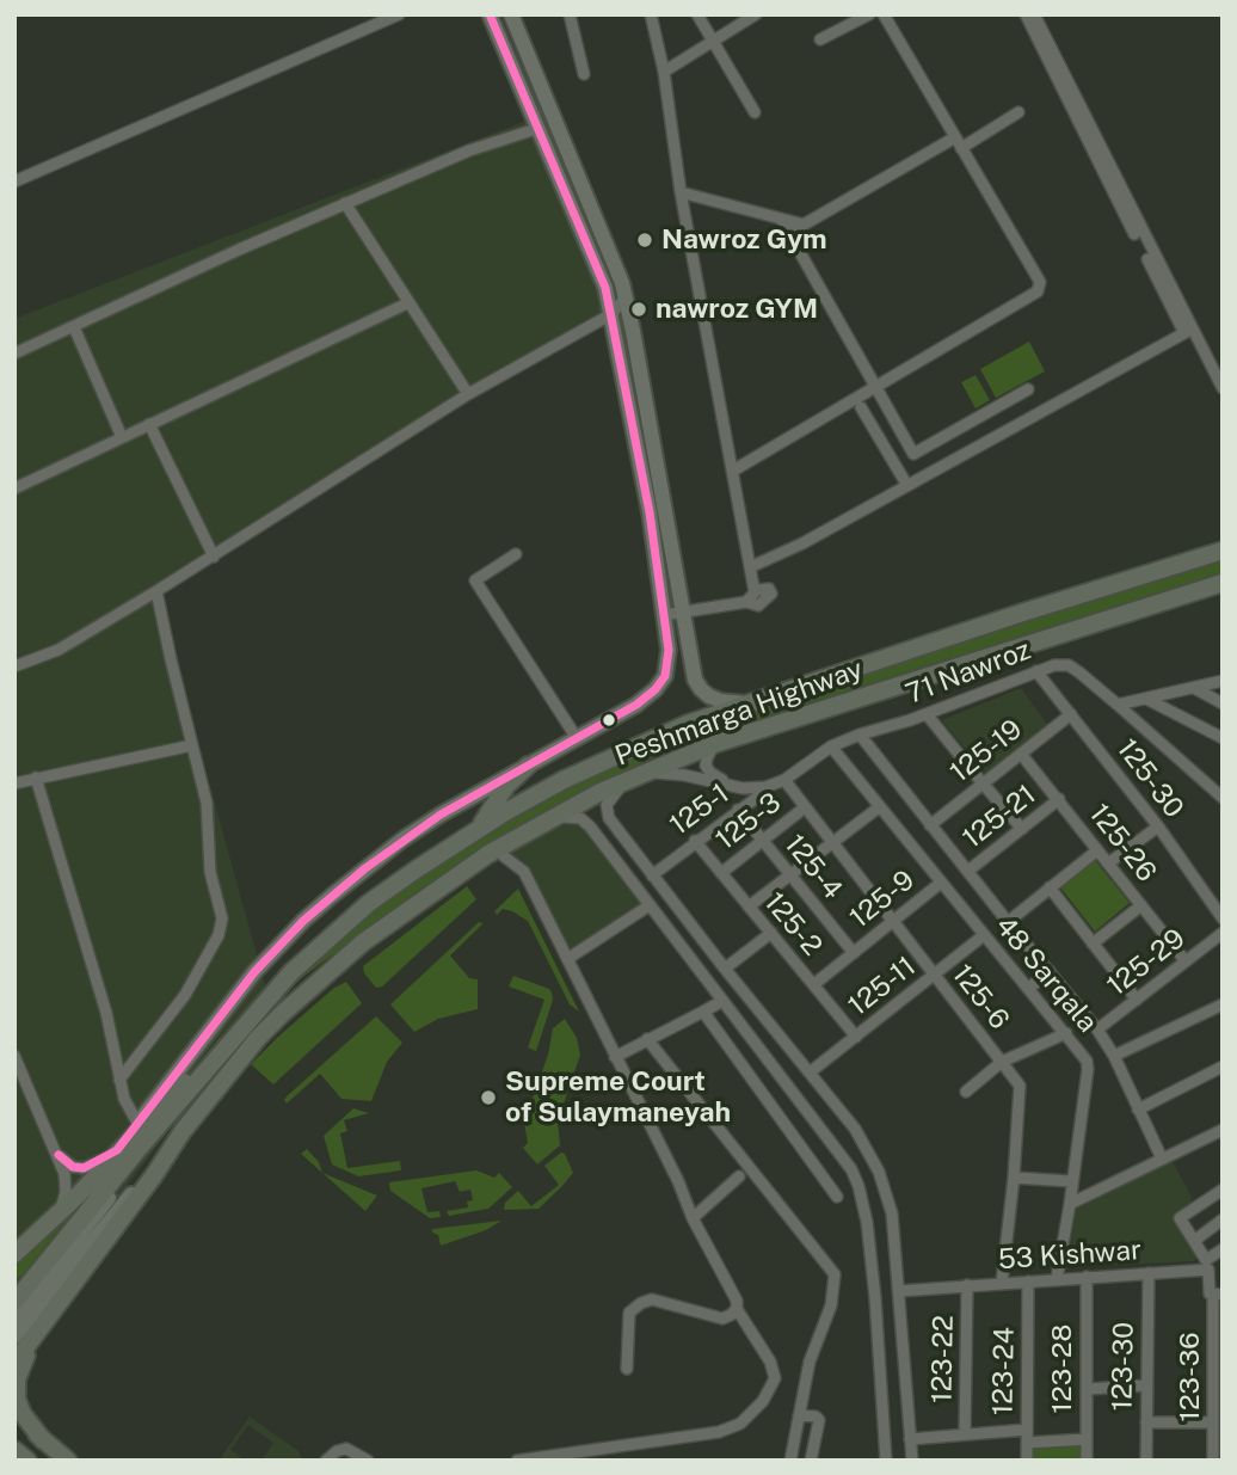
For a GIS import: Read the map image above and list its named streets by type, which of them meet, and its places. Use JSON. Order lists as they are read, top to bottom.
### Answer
{
  "streets": {
    "highway": ["Peshmarga Highway"],
    "street": [
      "71 Nawroz",
      "125-19",
      "125-30",
      "125-1",
      "125-21",
      "125-3",
      "125-26",
      "125-4",
      "125-9",
      "125-2",
      "125-29",
      "48 Sarqala",
      "125-11",
      "125-6",
      "53 Kishwar",
      "123-22",
      "123-30",
      "123-28",
      "123-24",
      "123-36"
    ]
  },
  "crossings": [
    ["71 Nawroz", "Peshmarga Highway"],
    ["71 Nawroz", "125-30"],
    ["71 Nawroz", "125-1"],
    ["71 Nawroz", "48 Sarqala"],
    ["71 Nawroz", "125-6"],
    ["125-19", "125-30"],
    ["125-19", "125-26"],
    ["125-1", "125-4"],
    ["125-1", "125-2"],
    ["125-1", "125-6"],
    ["125-21", "125-26"],
    ["125-3", "125-4"],
    ["125-3", "125-2"],
    ["125-3", "125-6"],
    ["125-26", "125-29"],
    ["125-4", "125-9"],
    ["125-9", "125-2"],
    ["125-9", "48 Sarqala"],
    ["125-9", "125-6"],
    ["125-2", "125-11"],
    ["48 Sarqala", "125-11"],
    ["48 Sarqala", "53 Kishwar"],
    ["125-11", "125-6"],
    ["125-6", "53 Kishwar"],
    ["53 Kishwar", "123-22"],
    ["53 Kishwar", "123-30"],
    ["53 Kishwar", "123-28"],
    ["53 Kishwar", "123-24"]
  ],
  "places": ["Nawroz Gym", "nawroz GYM", "Supreme Court of Sulaymaneyah"]
}
